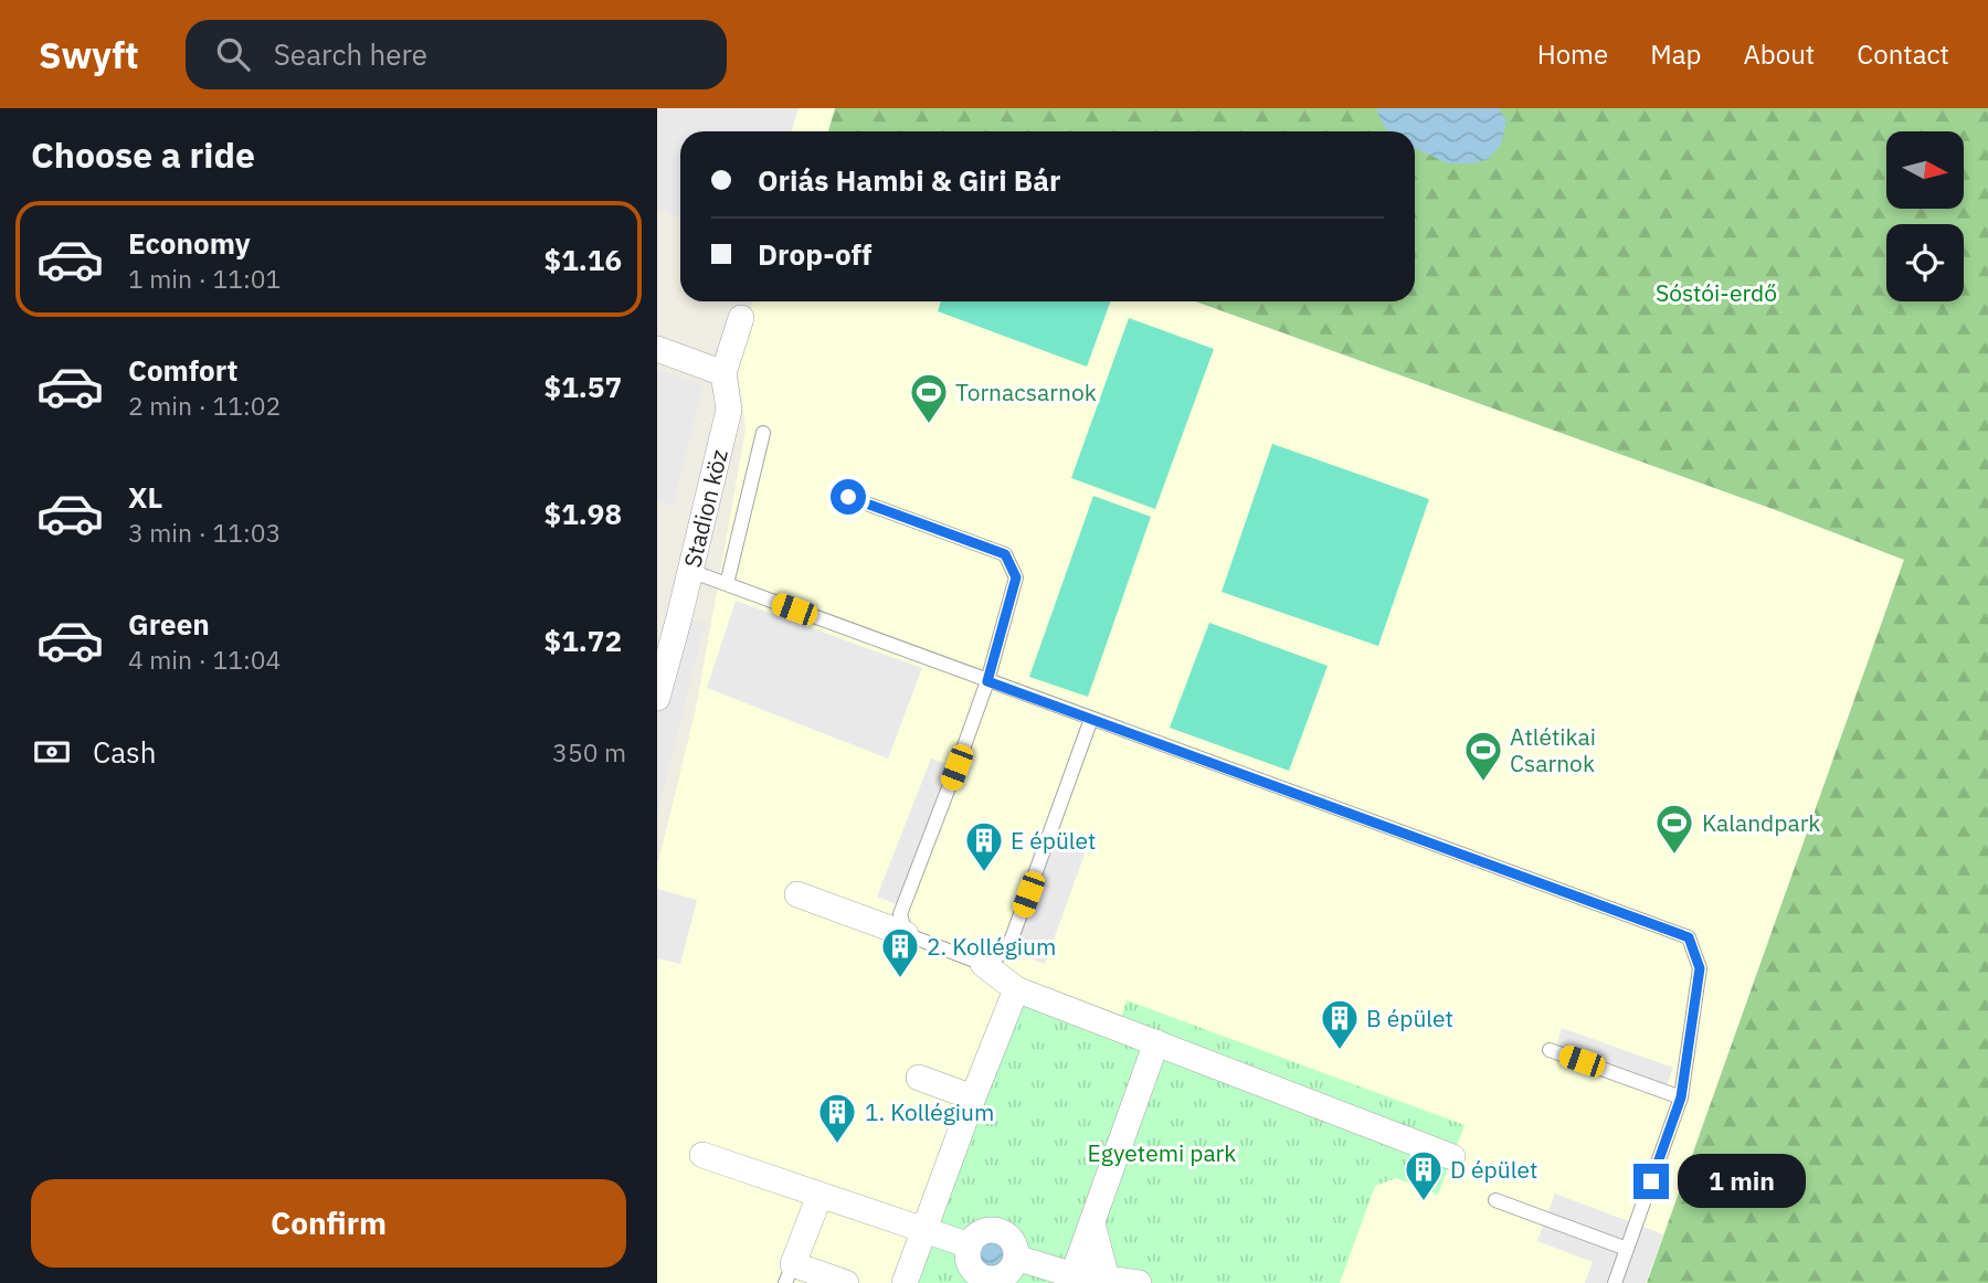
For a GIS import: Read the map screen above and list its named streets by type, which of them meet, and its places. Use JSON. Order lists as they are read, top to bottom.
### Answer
{
  "streets": {
    "street": ["Stadion köz"]
  },
  "parks": ["Sóstói-erdő", "Egyetemi park"],
  "places": {
    "sports": ["Tornacsarnok", "Atlétikai Csarnok", "Kalandpark"],
    "building": [
      "E épület",
      "2. Kollégium",
      "B épület",
      "1. Kollégium",
      "D épület"
    ]
  },
  "north": "right",
  "page": {
    "header": "Swyft",
    "search": "Search here",
    "nav": [
      "Home",
      "Map",
      "About",
      "Contact"
    ],
    "heading": "Choose a ride",
    "banner": ["Oriás Hambi & Giri Bár", "Drop-off"],
    "list": [
      {
        "name": "Economy",
        "note": "1 min · 11:01",
        "value": "$1.16"
      },
      {
        "name": "Comfort",
        "note": "2 min · 11:02",
        "value": "$1.57"
      },
      {
        "name": "XL",
        "note": "3 min · 11:03",
        "value": "$1.98"
      },
      {
        "name": "Green",
        "note": "4 min · 11:04",
        "value": "$1.72"
      }
    ],
    "pay": ["Cash", "350 m"],
    "bubble": "1 min",
    "buttons": "Confirm"
  }
}
